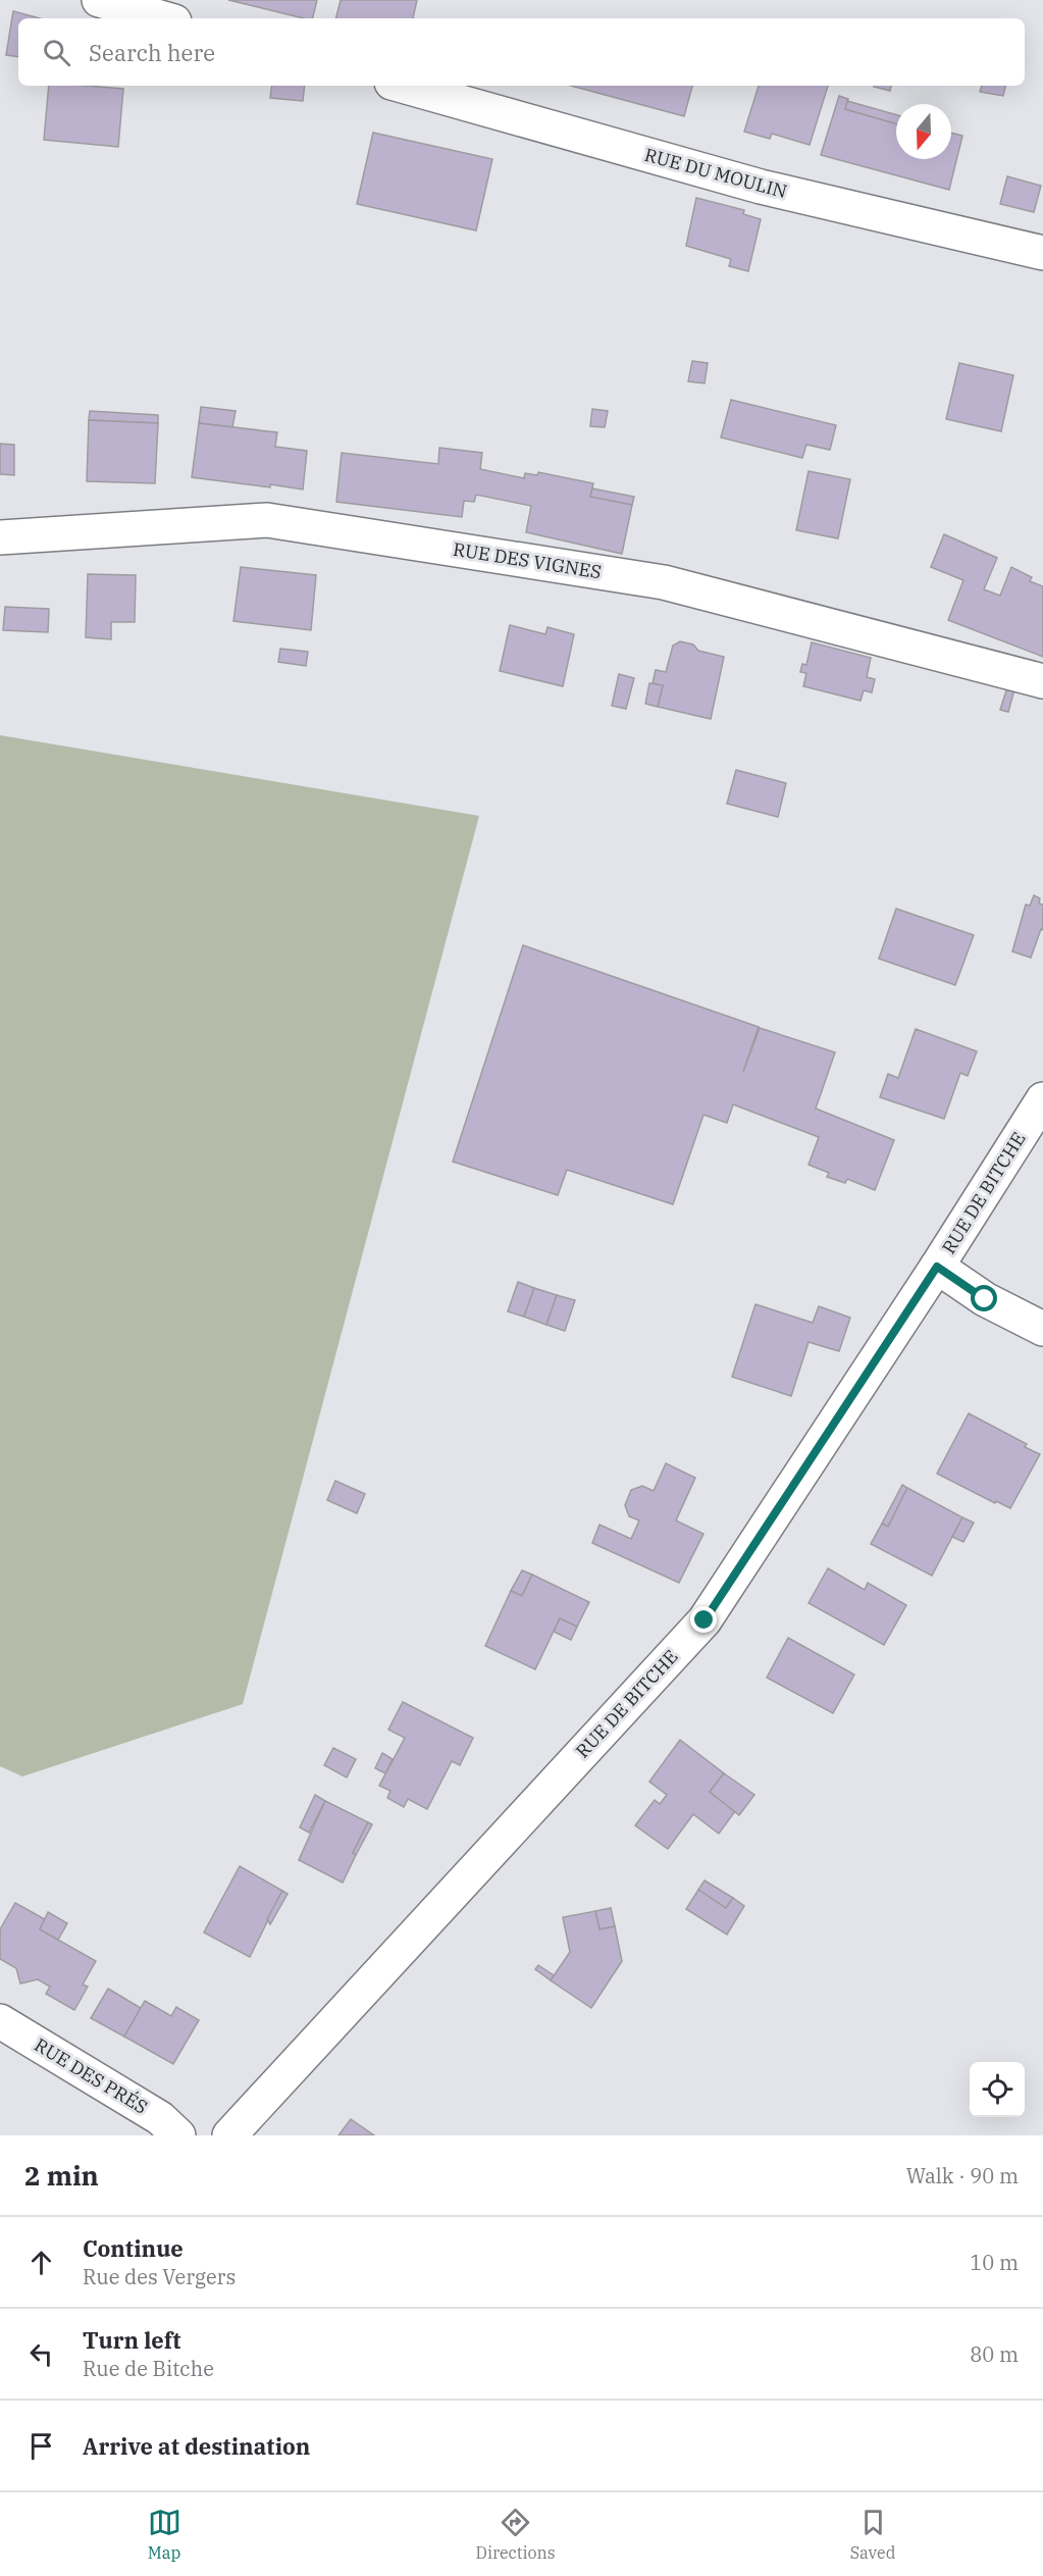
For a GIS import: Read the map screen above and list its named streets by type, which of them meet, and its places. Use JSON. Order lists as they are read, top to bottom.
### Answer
{
  "streets": {
    "street": [
      "RUE DU MOULIN",
      "RUE DES VIGNES",
      "RUE DE BITCHE",
      "RUE DES PRÉS"
    ]
  },
  "north": "bottom",
  "page": {
    "search": "Search here",
    "heading": ["2 min", "Walk · 90 m"],
    "list": [
      ["Continue", "Rue des Vergers", "10 m"],
      ["Turn left", "Rue de Bitche", "80 m"],
      "Arrive at destination"
    ],
    "nav": ["Map", "Directions", "Saved"]
  }
}
